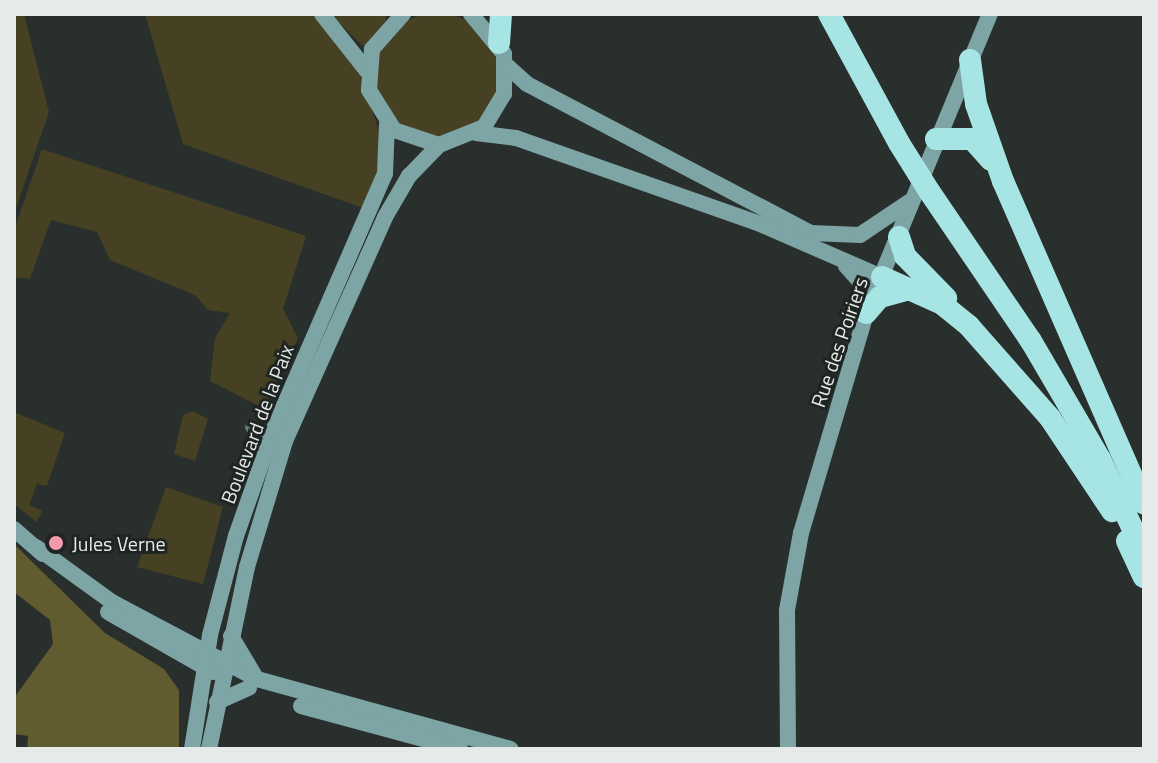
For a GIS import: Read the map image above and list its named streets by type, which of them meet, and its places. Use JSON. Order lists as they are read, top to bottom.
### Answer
{
  "streets": {
    "main road": ["Rue des Poiriers", "Boulevard de la Paix"]
  },
  "places": ["Jules Verne"]
}
